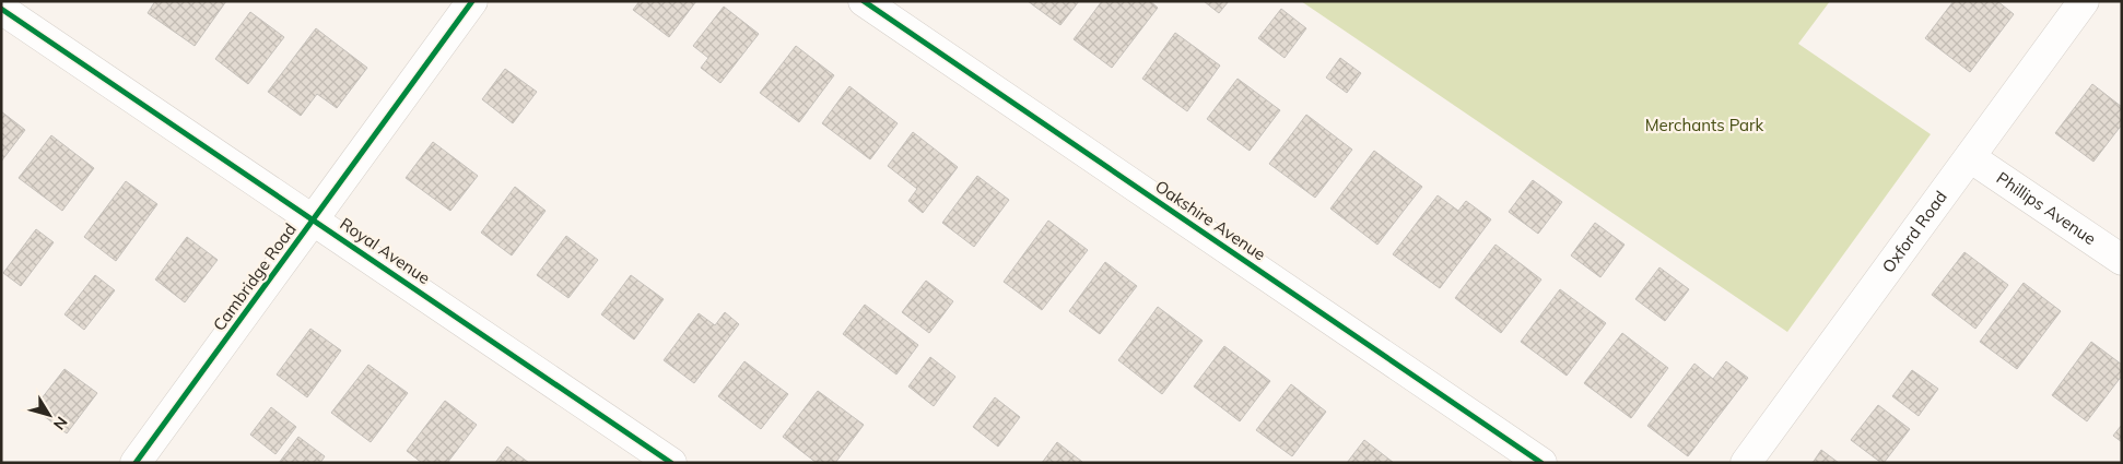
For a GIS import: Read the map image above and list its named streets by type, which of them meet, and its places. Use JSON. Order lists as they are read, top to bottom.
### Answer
{
  "streets": {
    "street": [
      "Phillips Avenue",
      "Oakshire Avenue",
      "Oxford Road",
      "Royal Avenue",
      "Cambridge Road"
    ]
  },
  "crossings": [
    ["Phillips Avenue", "Oxford Road"],
    ["Royal Avenue", "Cambridge Road"]
  ],
  "parks": ["Merchants Park"],
  "north": "bottom right"
}
